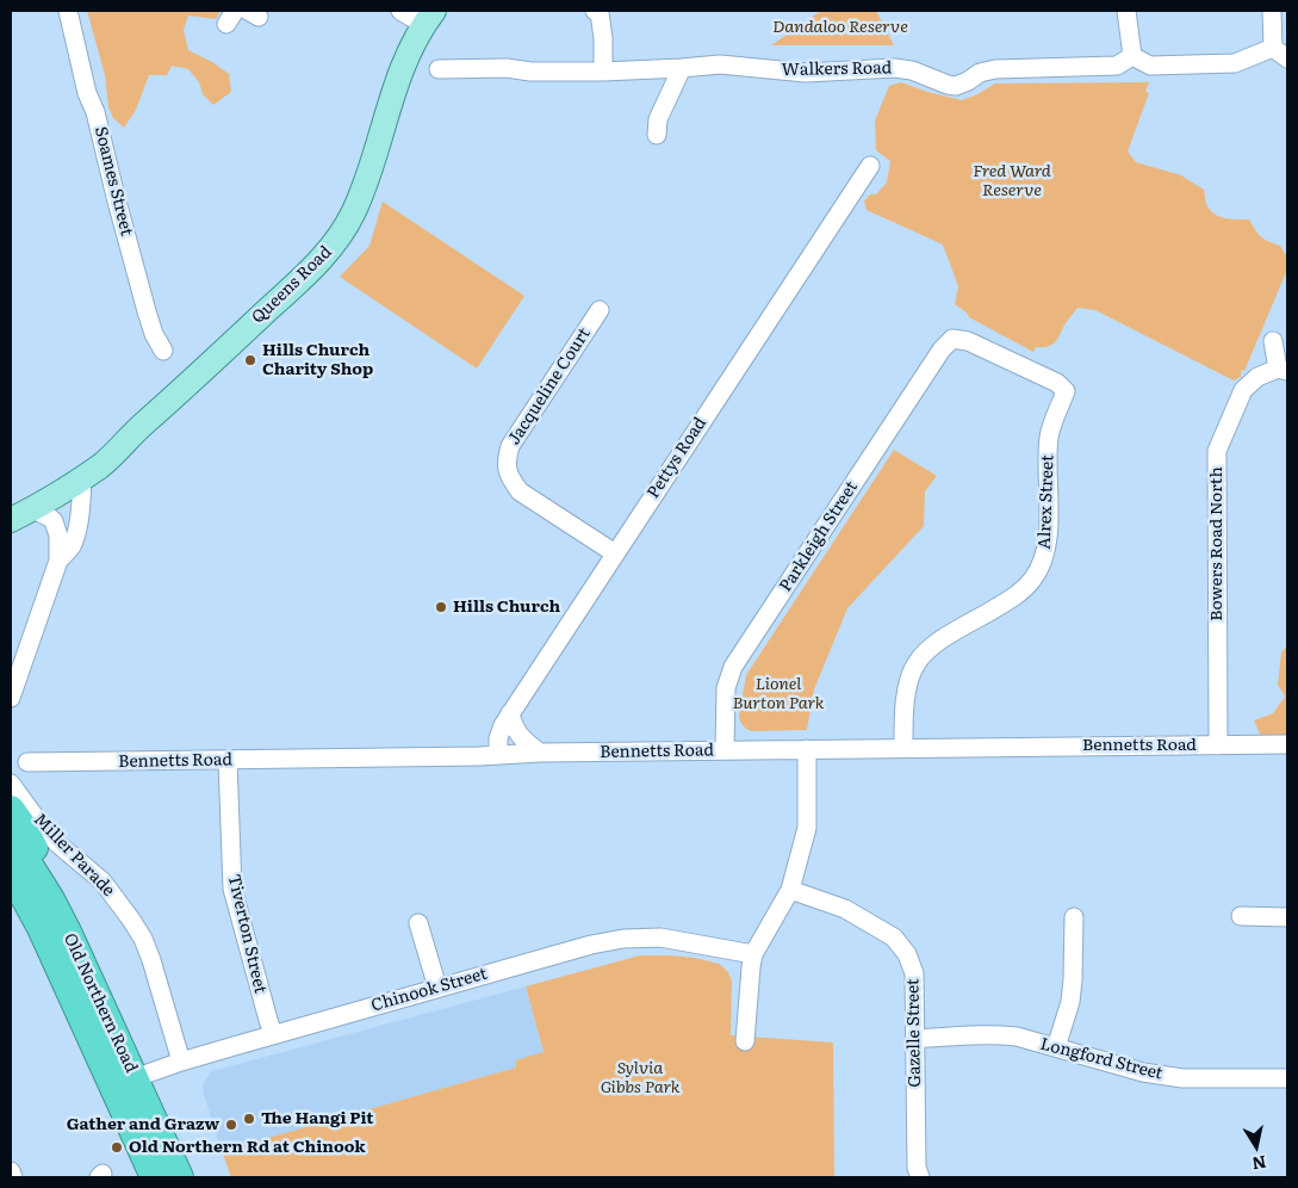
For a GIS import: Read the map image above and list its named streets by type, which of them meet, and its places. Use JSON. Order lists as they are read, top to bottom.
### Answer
{
  "streets": {
    "highway": ["Old Northern Road"],
    "main road": ["Queens Road"],
    "street": [
      "Walkers Road",
      "Soames Street",
      "Jacqueline Court",
      "Pettys Road",
      "Alrex Street",
      "Parkleigh Street",
      "Bowers Road North",
      "Bennetts Road",
      "Miller Parade",
      "Tiverton Street",
      "Chinook Street",
      "Gazelle Street",
      "Longford Street"
    ]
  },
  "crossings": [
    ["Jacqueline Court", "Pettys Road"],
    ["Pettys Road", "Bennetts Road"],
    ["Alrex Street", "Parkleigh Street"],
    ["Alrex Street", "Bennetts Road"],
    ["Parkleigh Street", "Bennetts Road"],
    ["Bowers Road North", "Bennetts Road"],
    ["Bennetts Road", "Tiverton Street"],
    ["Miller Parade", "Chinook Street"],
    ["Tiverton Street", "Chinook Street"],
    ["Chinook Street", "Old Northern Road"],
    ["Gazelle Street", "Longford Street"]
  ],
  "parks": [
    "Dandaloo Reserve",
    "Fred Ward Reserve",
    "Lionel Burton Park",
    "Sylvia Gibbs Park"
  ],
  "places": [
    "Hills Church Charity Shop",
    "Hills Church",
    "The Hangi Pit",
    "Gather and Grazw",
    "Old Northern Rd at Chinook"
  ],
  "north": "bottom"
}
